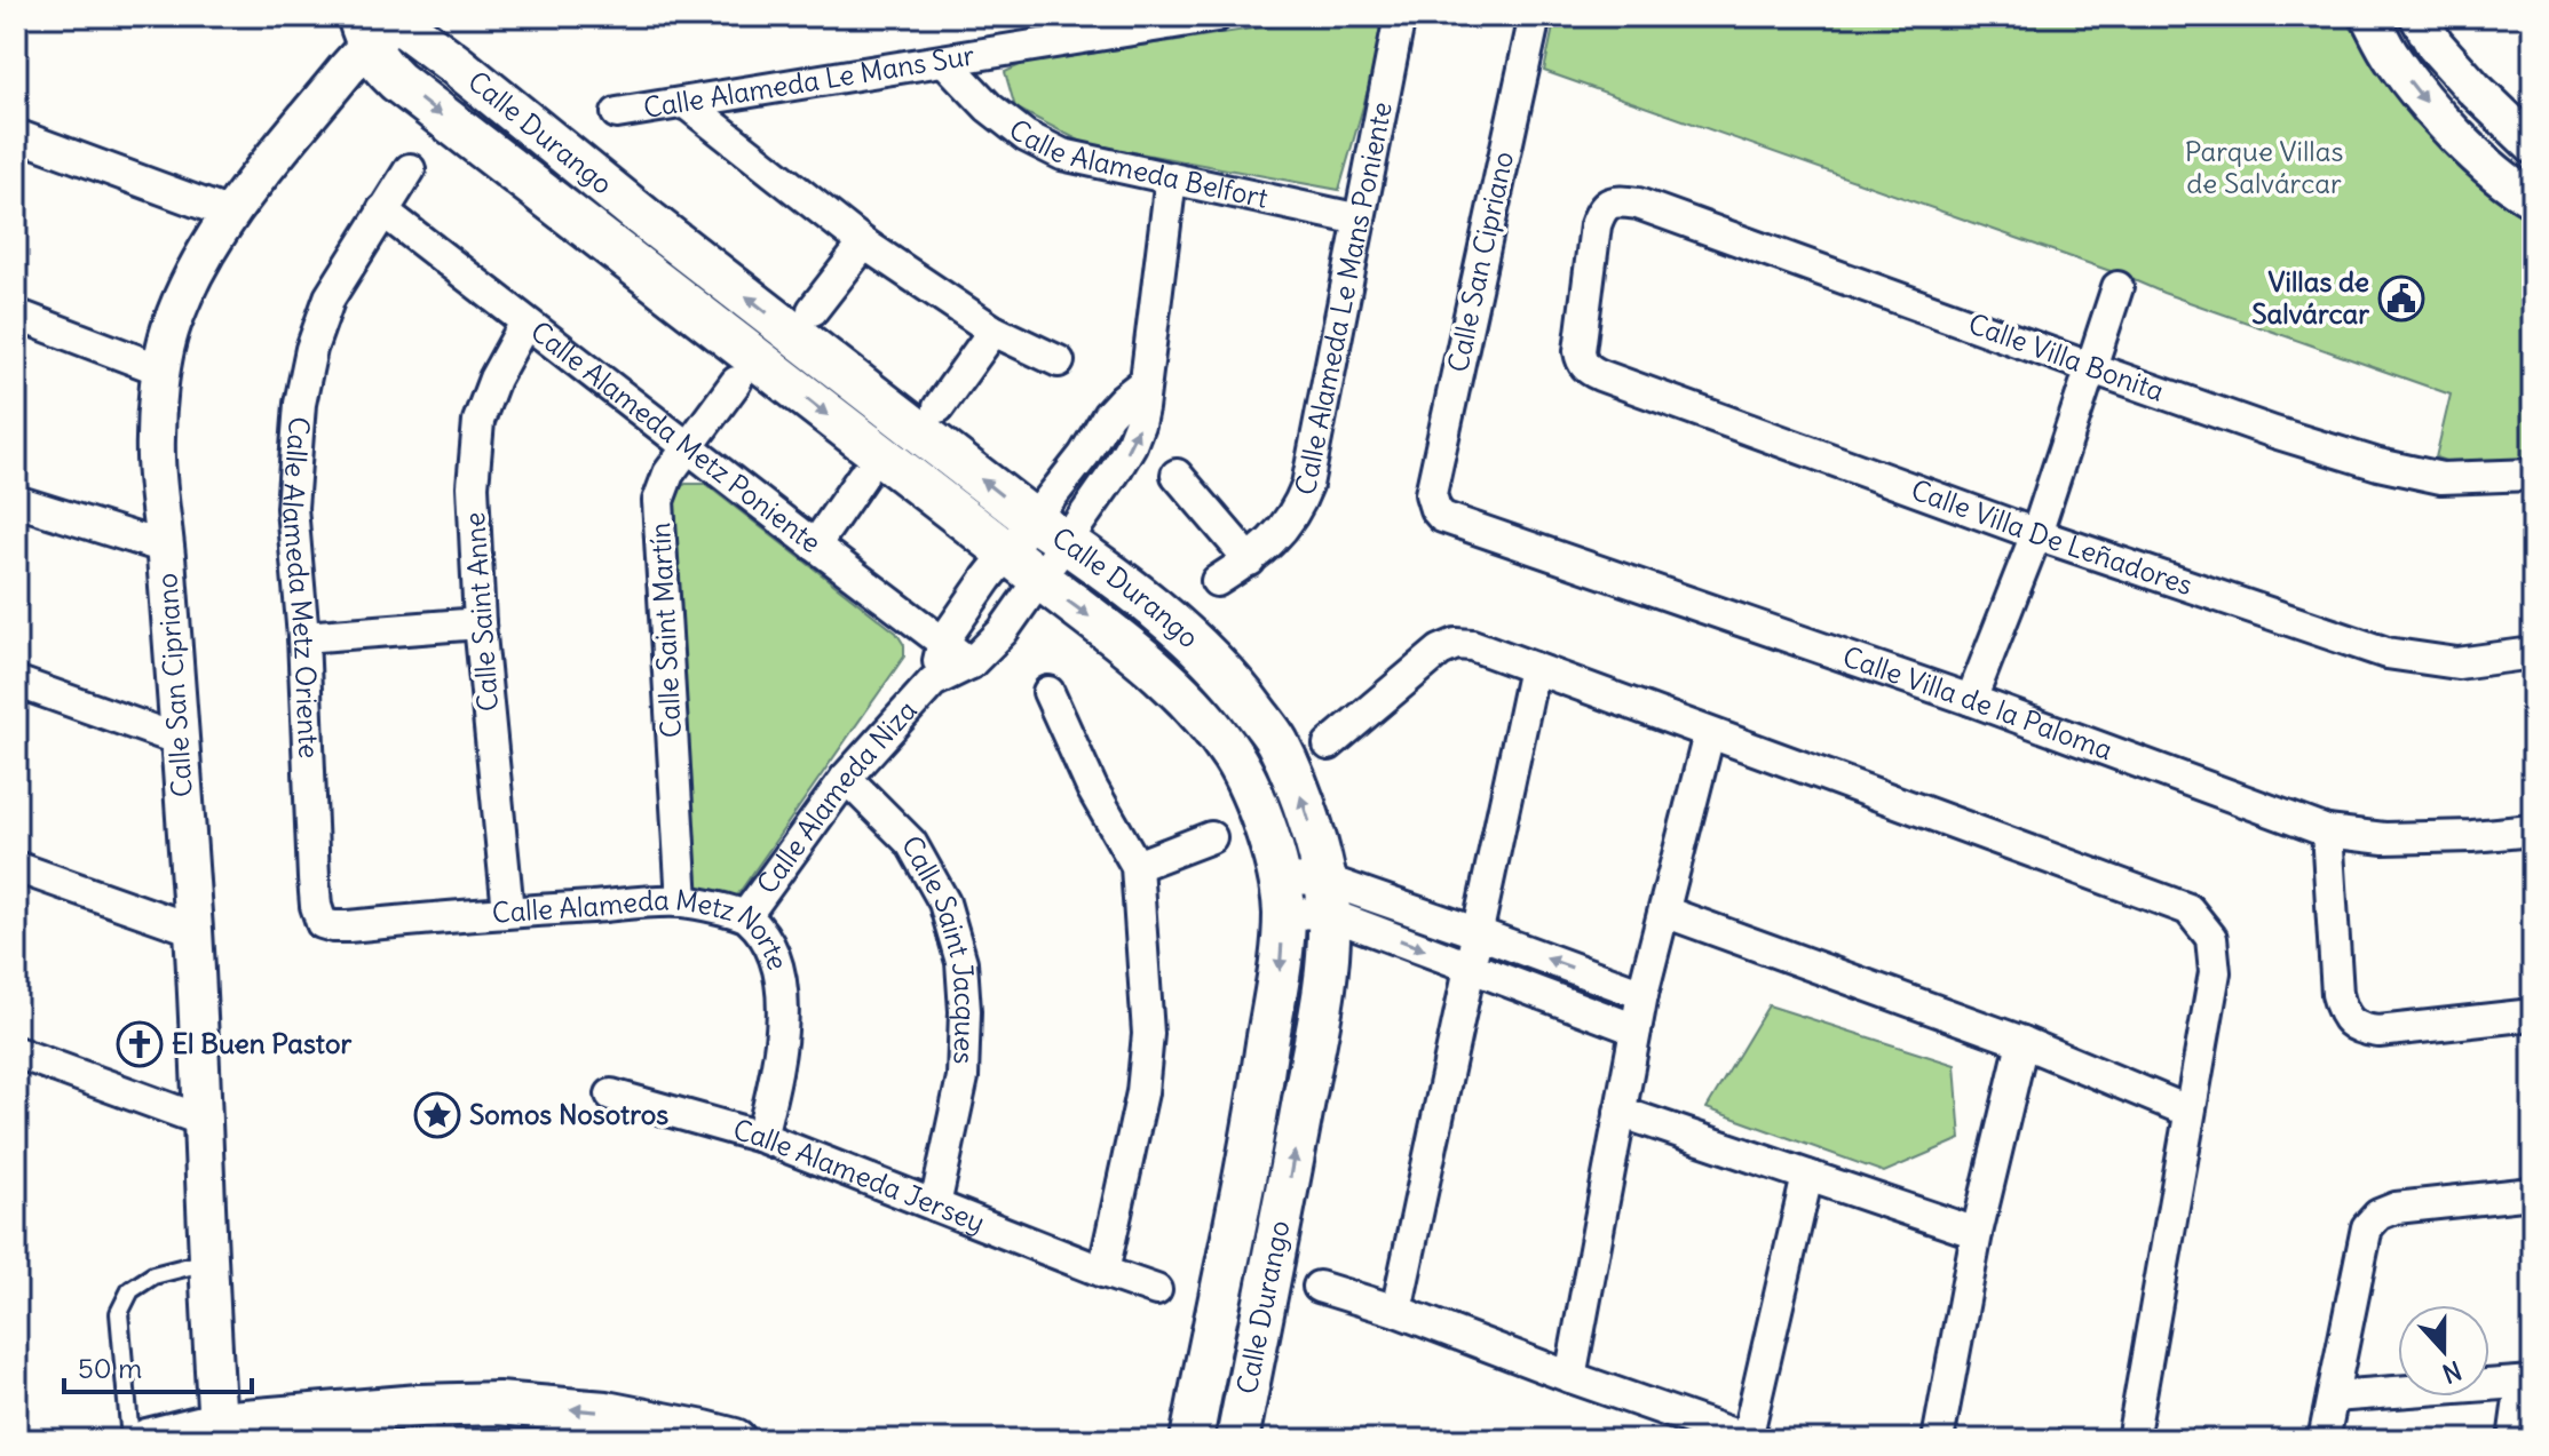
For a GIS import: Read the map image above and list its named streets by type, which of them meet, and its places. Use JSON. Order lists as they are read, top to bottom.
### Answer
{
  "streets": {
    "main road": ["Calle Durango"],
    "street": [
      "Calle Alameda Le Mans Sur",
      "Calle Alameda Belfort",
      "Calle San Cipriano",
      "Calle Alameda Le Mans Poniente",
      "Calle Villa Bonita",
      "Calle Alameda Metz Poniente",
      "Calle Villa De Leñadores",
      "Calle Alameda Metz Oriente",
      "Calle Saint Anne",
      "Calle Saint Martín",
      "Calle Villa de la Paloma",
      "Calle Alameda Niza",
      "Calle Alameda Metz Norte",
      "Calle Saint Jacques",
      "Calle Alameda Jersey"
    ]
  },
  "crossings": [
    ["Calle Alameda Le Mans Sur", "Calle Alameda Belfort"],
    ["Calle Durango", "Calle San Cipriano"],
    ["Calle Durango", "Calle Alameda Niza"],
    ["Calle Alameda Belfort", "Calle Alameda Le Mans Poniente"],
    ["Calle San Cipriano", "Calle Villa de la Paloma"],
    ["Calle Villa Bonita", "Calle Villa De Leñadores"],
    ["Calle Alameda Metz Poniente", "Calle Alameda Metz Oriente"],
    ["Calle Alameda Metz Poniente", "Calle Saint Anne"],
    ["Calle Alameda Metz Poniente", "Calle Saint Martín"],
    ["Calle Alameda Metz Poniente", "Calle Alameda Niza"],
    ["Calle Alameda Metz Oriente", "Calle Alameda Metz Norte"],
    ["Calle Saint Anne", "Calle Alameda Metz Norte"],
    ["Calle Saint Martín", "Calle Alameda Metz Norte"],
    ["Calle Alameda Niza", "Calle Alameda Metz Norte"],
    ["Calle Alameda Niza", "Calle Saint Jacques"],
    ["Calle Alameda Metz Norte", "Calle Alameda Jersey"],
    ["Calle Saint Jacques", "Calle Alameda Jersey"]
  ],
  "parks": ["Parque Villas de Salvárcar"],
  "places": {
    "public building": ["Villas de Salvárcar"],
    "church": ["El Buen Pastor"],
    "place": ["Somos Nosotros"]
  },
  "scale_bar": "50 m",
  "north": "bottom"
}
